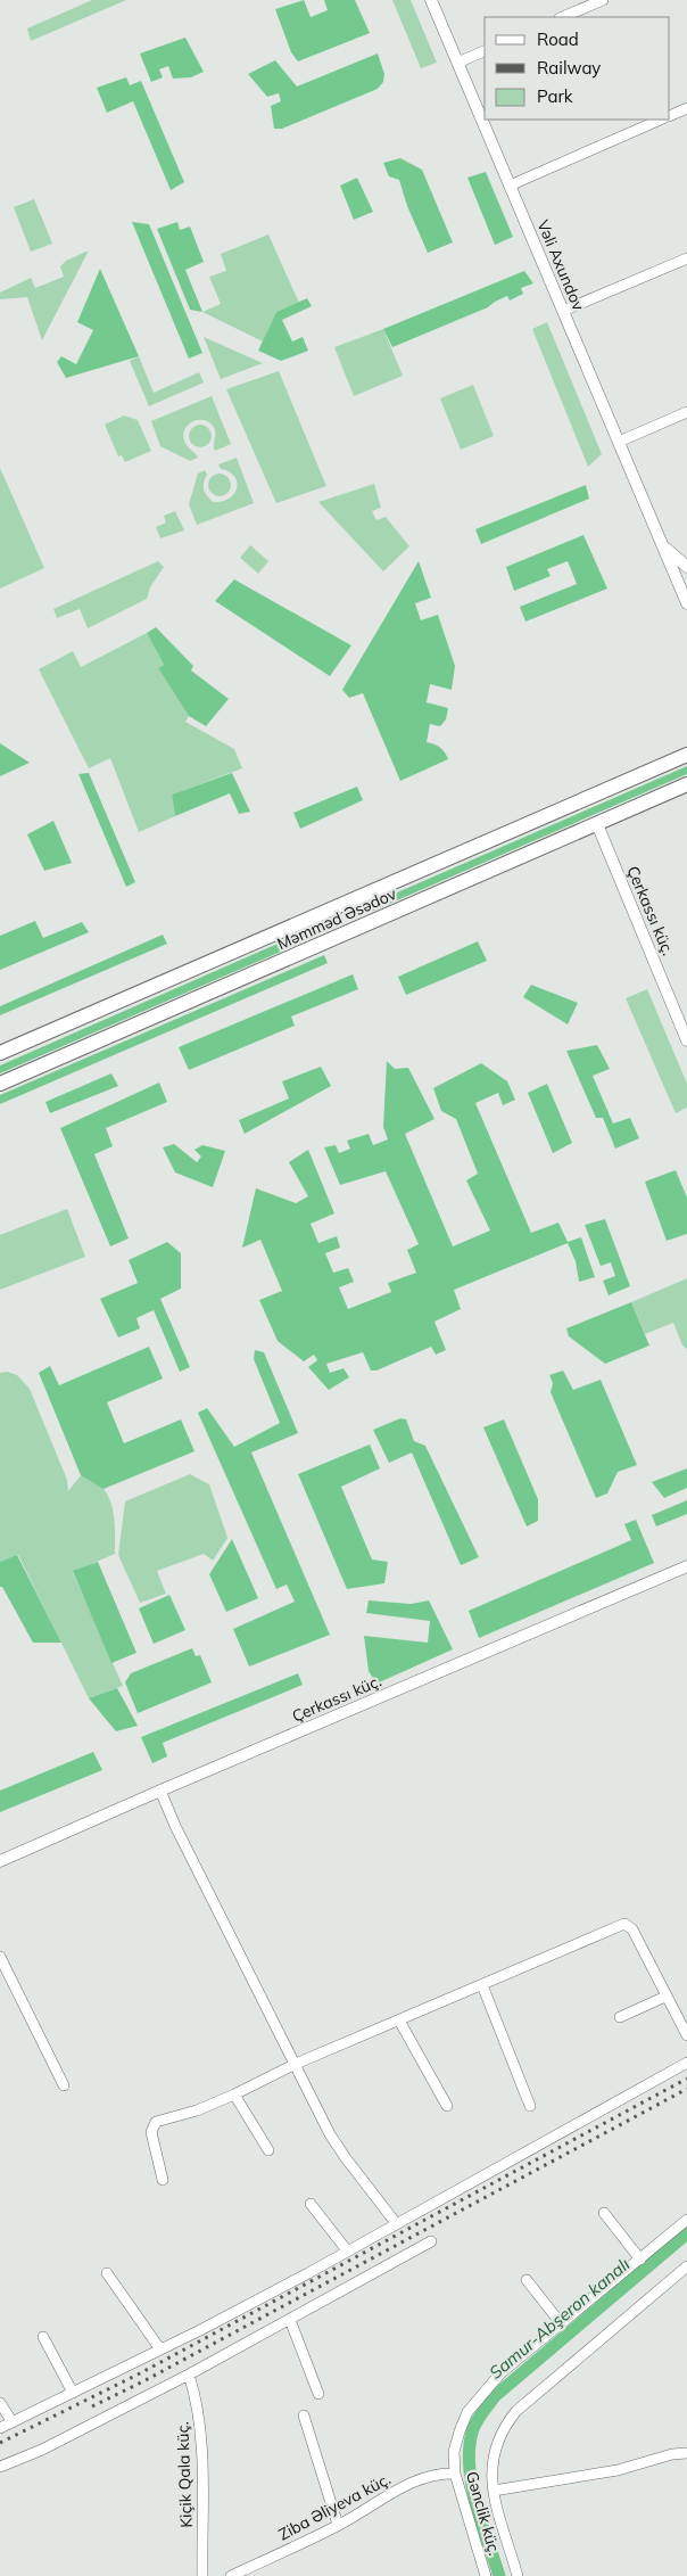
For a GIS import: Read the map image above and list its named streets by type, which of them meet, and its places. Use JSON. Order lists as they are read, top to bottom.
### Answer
{
  "streets": {
    "main road": ["Məmməd Əsədov"],
    "street": [
      "Vəli Axundov",
      "Çerkassı küç.",
      "Kiçik Qala küç.",
      "Ziba Əliyeva küç.",
      "Gənclik küç."
    ]
  },
  "crossings": [
    ["Çerkassı küç.", "Məmməd Əsədov"],
    ["Ziba Əliyeva küç.", "Gənclik küç."]
  ],
  "water": ["Samur-Abşeron kanalı"],
  "legend": ["Road", "Railway", "Park"]
}
